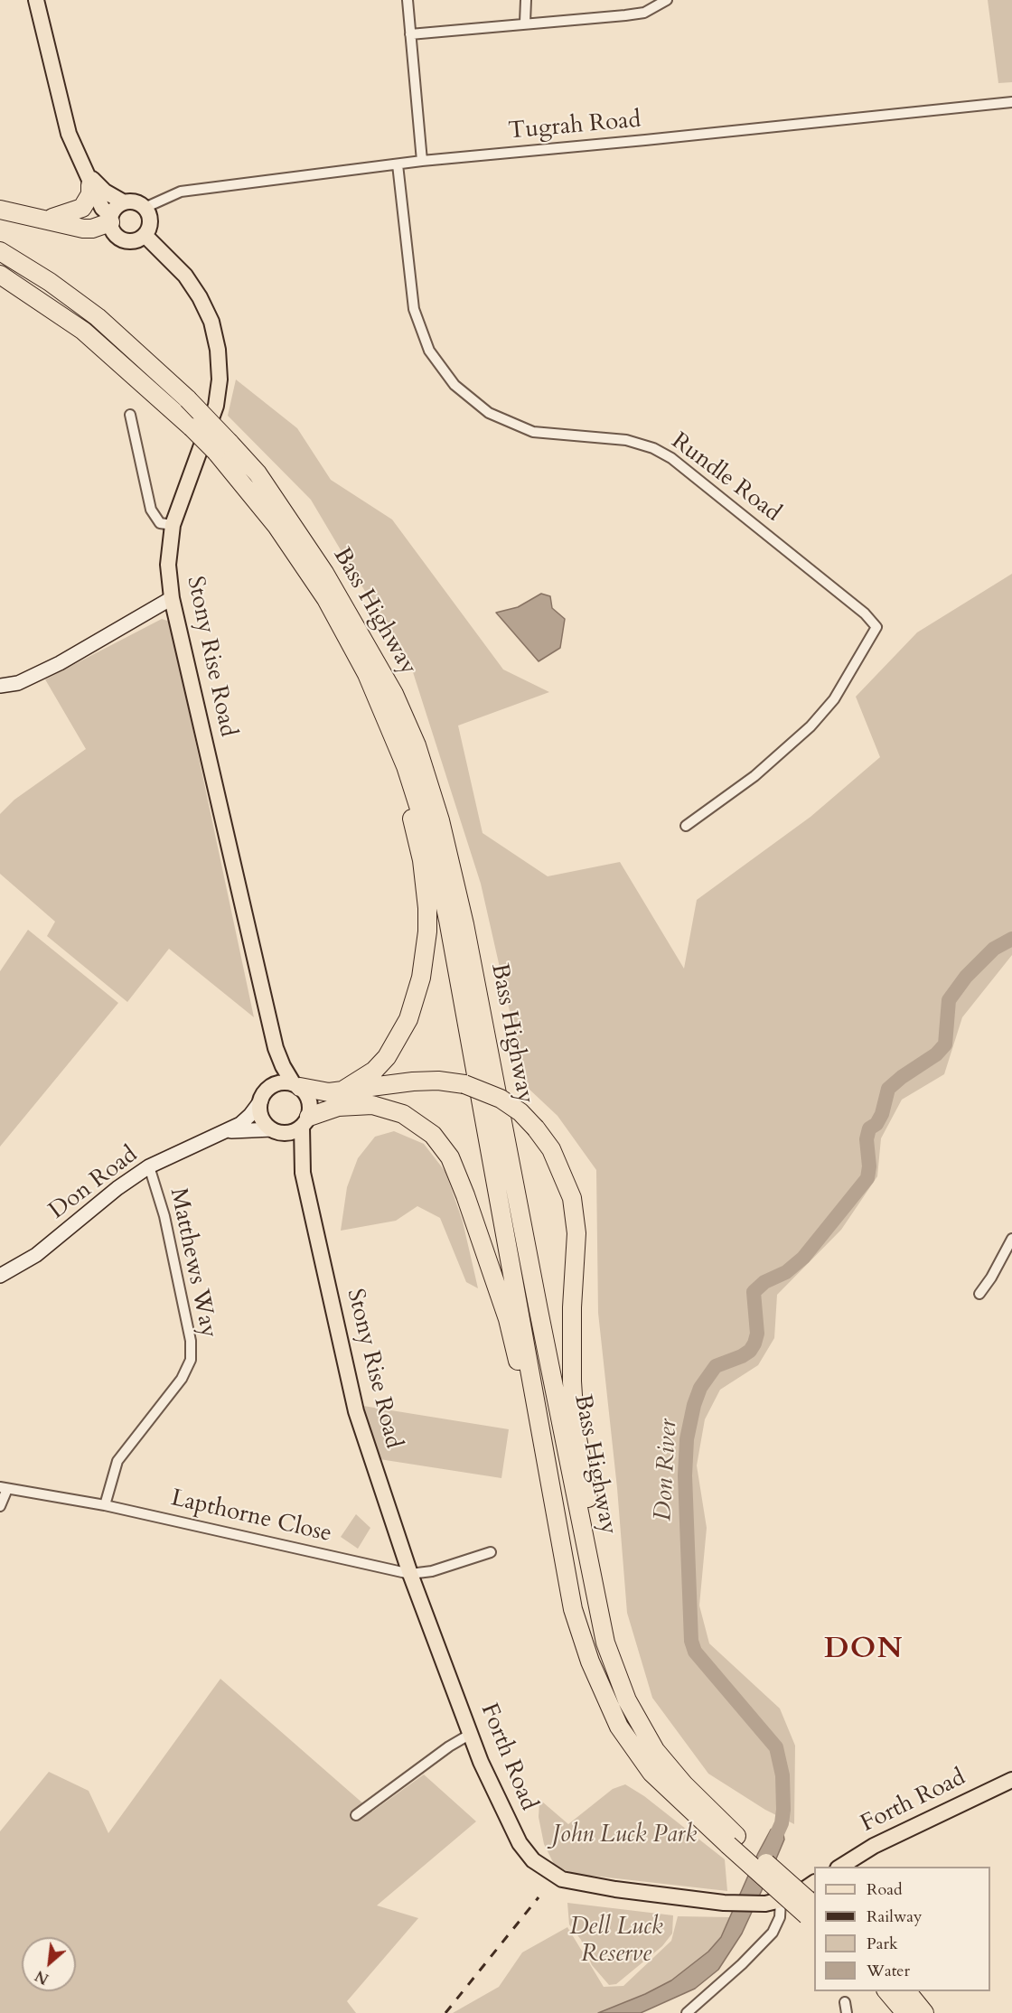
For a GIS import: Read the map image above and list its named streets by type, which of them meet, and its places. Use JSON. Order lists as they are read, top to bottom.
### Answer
{
  "streets": {
    "highway": ["Bass Highway"],
    "main road": ["Stony Rise Road", "Don Road", "Forth Road"],
    "street": [
      "Tugrah Road",
      "Rundle Road",
      "Matthews Way",
      "Lapthorne Close"
    ]
  },
  "crossings": [
    ["Tugrah Road", "Rundle Road"],
    ["Tugrah Road", "Stony Rise Road"],
    ["Stony Rise Road", "Don Road"],
    ["Stony Rise Road", "Lapthorne Close"],
    ["Stony Rise Road", "Forth Road"],
    ["Don Road", "Matthews Way"],
    ["Matthews Way", "Lapthorne Close"],
    ["Lapthorne Close", "Forth Road"]
  ],
  "districts": ["DON"],
  "water": ["Don River"],
  "parks": ["John Luck Park", "Dell Luck Reserve"],
  "legend": [
    "Road",
    "Railway",
    "Park",
    "Water"
  ],
  "north": "bottom left"
}
